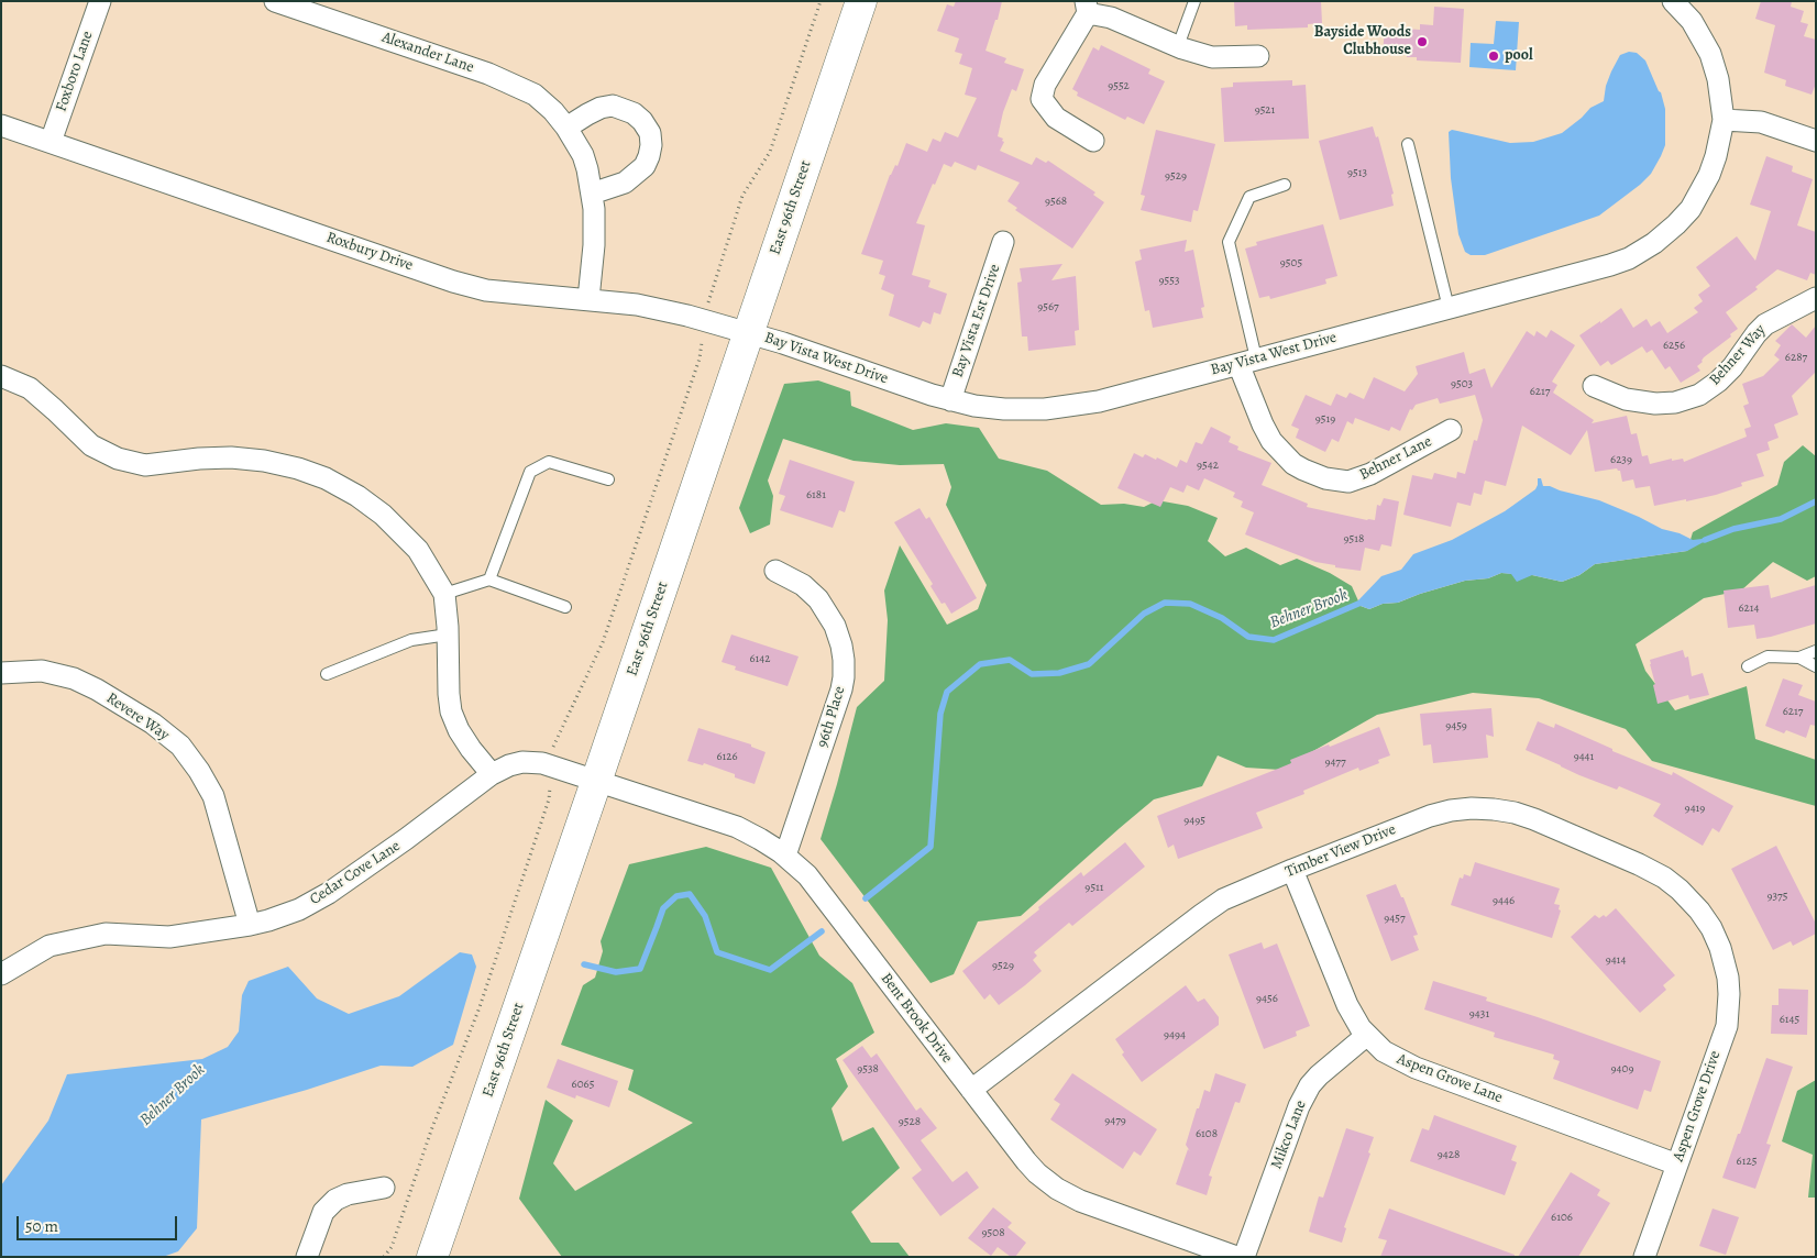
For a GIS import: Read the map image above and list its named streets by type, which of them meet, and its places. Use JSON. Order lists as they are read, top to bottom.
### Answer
{
  "streets": {
    "main road": ["East 96th Street"],
    "street": [
      "Alexander Lane",
      "Foxboro Lane",
      "Roxbury Drive",
      "Bay Vista Est Drive",
      "Bay Vista West Drive",
      "Behner Way",
      "Behner Lane",
      "Revere Way",
      "96th Place",
      "Timber View Drive",
      "Cedar Cove Lane",
      "Bent Brook Drive",
      "Aspen Grove Lane",
      "Aspen Grove Drive",
      "Mikco Lane"
    ]
  },
  "crossings": [
    ["Alexander Lane", "Roxbury Drive"],
    ["Foxboro Lane", "Roxbury Drive"],
    ["East 96th Street", "Roxbury Drive"],
    ["East 96th Street", "Bay Vista West Drive"],
    ["East 96th Street", "Cedar Cove Lane"],
    ["East 96th Street", "Bent Brook Drive"],
    ["Roxbury Drive", "Bay Vista West Drive"],
    ["Bay Vista Est Drive", "Bay Vista West Drive"],
    ["Bay Vista West Drive", "Behner Lane"],
    ["Revere Way", "Cedar Cove Lane"],
    ["96th Place", "Bent Brook Drive"],
    ["Timber View Drive", "Bent Brook Drive"],
    ["Timber View Drive", "Aspen Grove Lane"],
    ["Timber View Drive", "Aspen Grove Drive"],
    ["Cedar Cove Lane", "Bent Brook Drive"],
    ["Aspen Grove Lane", "Aspen Grove Drive"],
    ["Aspen Grove Lane", "Mikco Lane"]
  ],
  "water": ["Behner Brook"],
  "places": ["Bayside Woods Clubhouse", "pool"],
  "house_numbers": [
    "9552",
    "9521",
    "9513",
    "9529",
    "9568",
    "9505",
    "9553",
    "9567",
    "6256",
    "6287",
    "9503",
    "6217",
    "9519",
    "6239",
    "9542",
    "6181",
    "9518",
    "6214",
    "6142",
    "6217",
    "9459",
    "6126",
    "9441",
    "9477",
    "9419",
    "9495",
    "9511",
    "9375",
    "9446",
    "9457",
    "9414",
    "9529",
    "9456",
    "9431",
    "6145",
    "9494",
    "9538",
    "9409",
    "6065",
    "9479",
    "9528",
    "6108",
    "9428",
    "6125",
    "6106",
    "9508"
  ],
  "scale_bar": "50 m"
}
